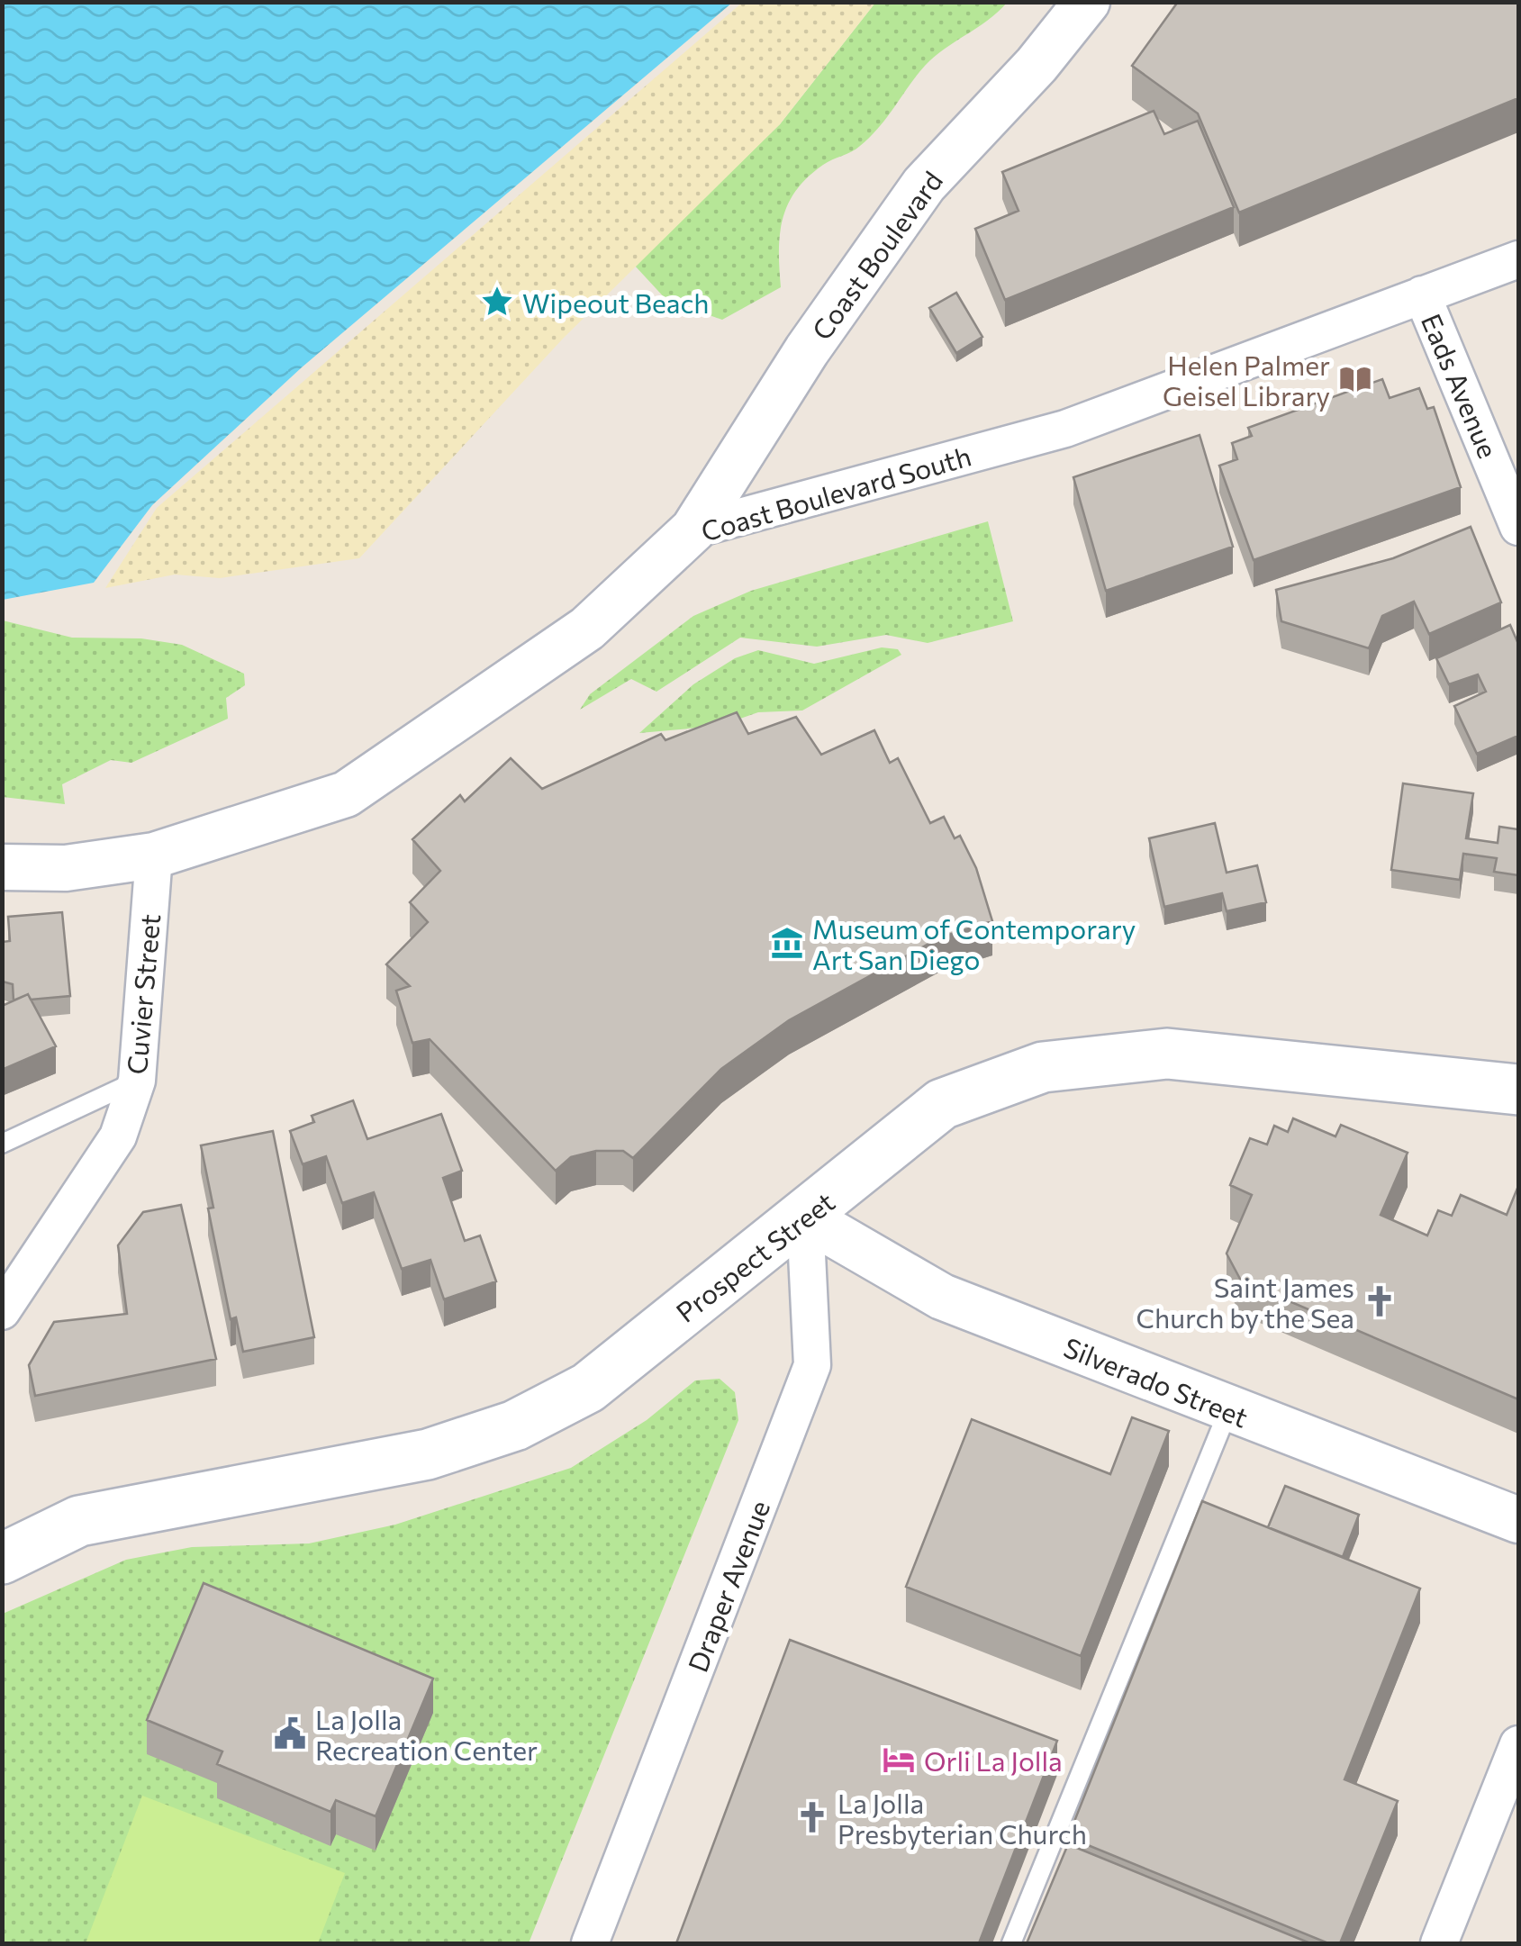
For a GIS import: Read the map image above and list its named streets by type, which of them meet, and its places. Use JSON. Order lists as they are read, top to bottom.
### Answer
{
  "streets": {
    "main road": ["Prospect Street"],
    "street": [
      "Coast Boulevard",
      "Eads Avenue",
      "Coast Boulevard South",
      "Cuvier Street",
      "Silverado Street",
      "Draper Avenue"
    ]
  },
  "crossings": [
    ["Coast Boulevard", "Coast Boulevard South"],
    ["Eads Avenue", "Coast Boulevard South"],
    ["Coast Boulevard South", "Cuvier Street"],
    ["Prospect Street", "Silverado Street"],
    ["Prospect Street", "Draper Avenue"],
    ["Silverado Street", "Draper Avenue"]
  ],
  "places": {
    "place": ["Wipeout Beach"],
    "library": ["Helen Palmer Geisel Library"],
    "museum": ["Museum of Contemporary Art San Diego"],
    "church": ["Saint James Church by the Sea", "La Jolla Presbyterian Church"],
    "public building": ["La Jolla Recreation Center"],
    "hotel": ["Orli La Jolla"]
  }
}
